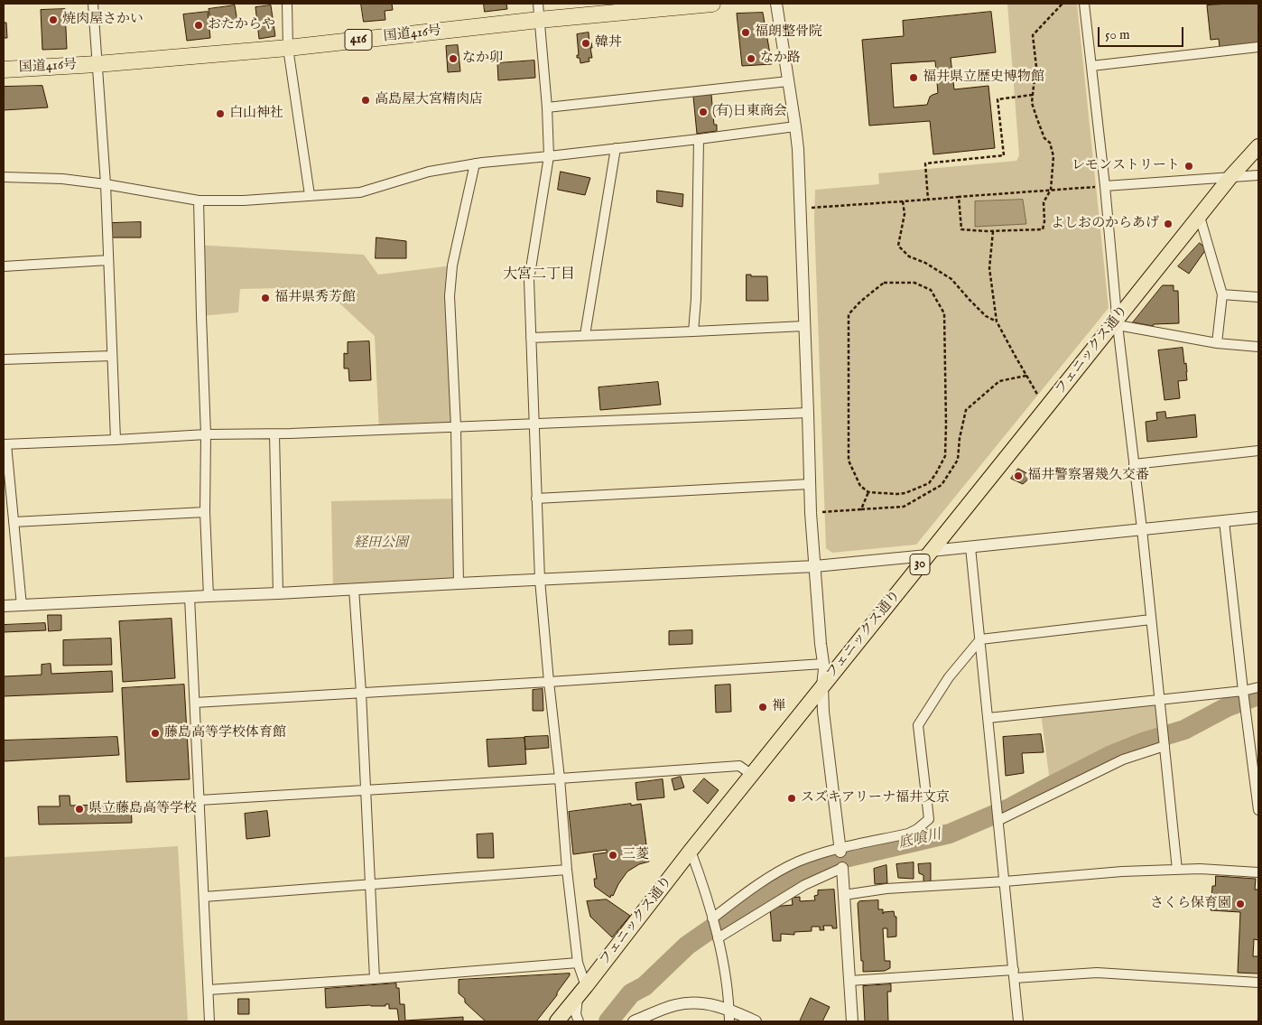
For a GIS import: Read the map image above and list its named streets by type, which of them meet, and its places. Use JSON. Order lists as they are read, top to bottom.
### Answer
{
  "streets": {
    "highway": ["国道416号", "416"],
    "main road": ["フェニックス通り", "30"]
  },
  "districts": ["大宮二丁目"],
  "water": ["底喰川"],
  "parks": ["経田公園"],
  "places": [
    "焼肉屋さかい",
    "おたからや",
    "福朗整骨院",
    "韓丼",
    "なか卯",
    "なか路",
    "福井県立歴史博物館",
    "高島屋大宮精肉店",
    "(有)日東商会",
    "白山神社",
    "レモンストリート",
    "よしおのからあげ",
    "福井県秀芳館",
    "福井警察署幾久交番",
    "禅",
    "藤島高等学校体育館",
    "スズキアリーナ福井文京",
    "県立藤島高等学校",
    "三菱",
    "さくら保育園"
  ],
  "scale_bar": "50 m"
}
